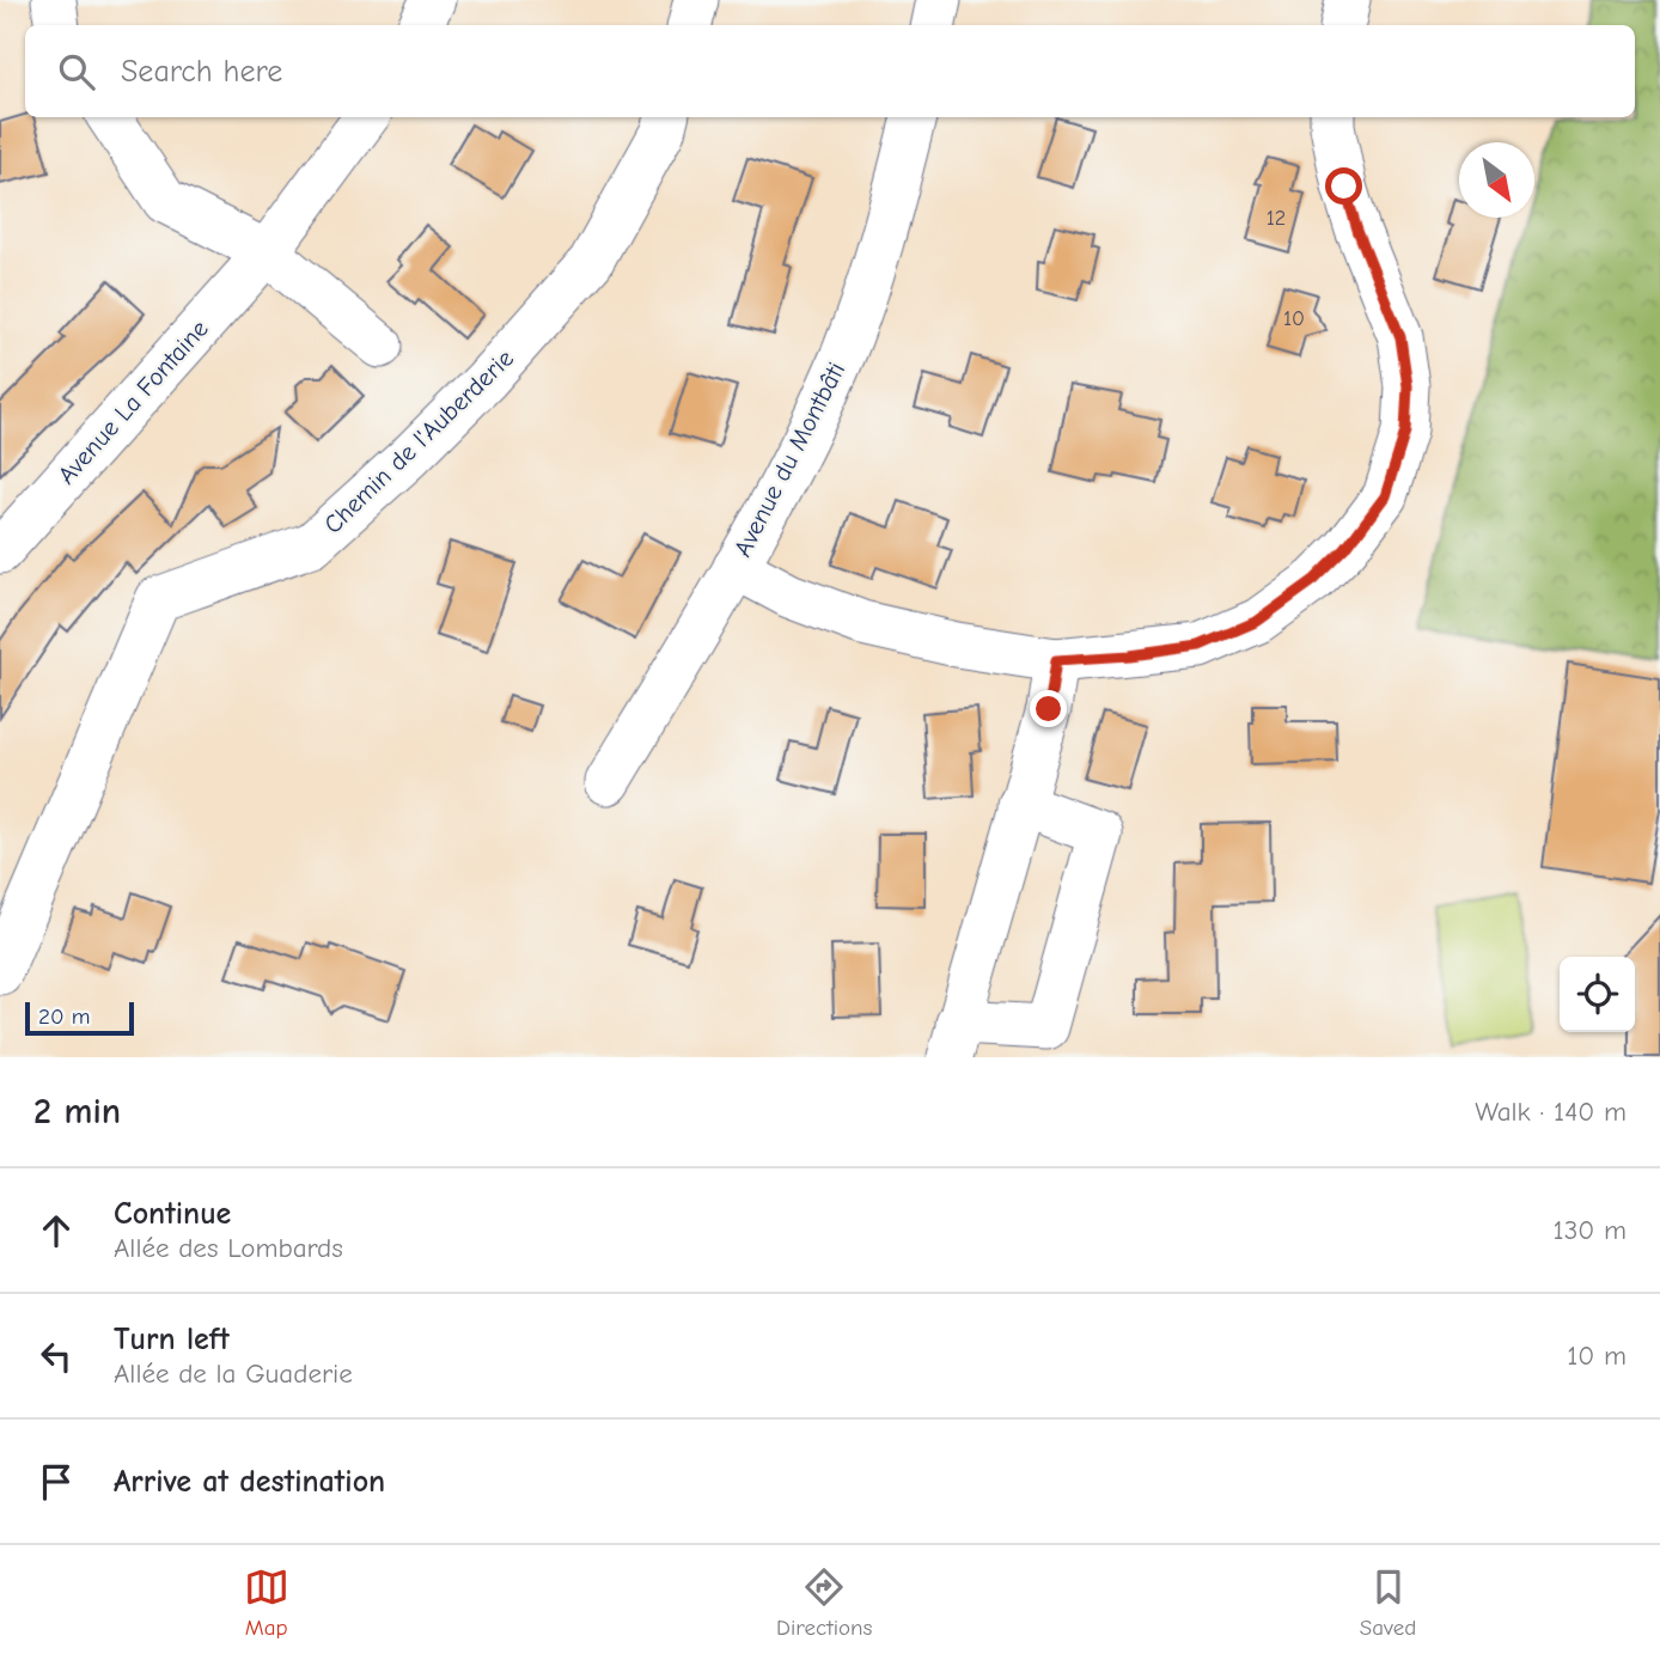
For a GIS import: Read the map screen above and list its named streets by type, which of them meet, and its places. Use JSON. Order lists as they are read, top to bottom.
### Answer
{
  "streets": {
    "street": ["Avenue La Fontaine", "Chemin de l'Auberderie", "Avenue du Montbâti"]
  },
  "house_numbers": ["12", "10"],
  "scale_bar": "20 m",
  "north": "bottom right",
  "page": {
    "search": "Search here",
    "scale": "20 m",
    "heading": ["2 min", "Walk · 140 m"],
    "list": [
      ["Continue", "Allée des Lombards", "130 m"],
      ["Turn left", "Allée de la Guaderie", "10 m"],
      "Arrive at destination"
    ],
    "nav": ["Map", "Directions", "Saved"]
  }
}
